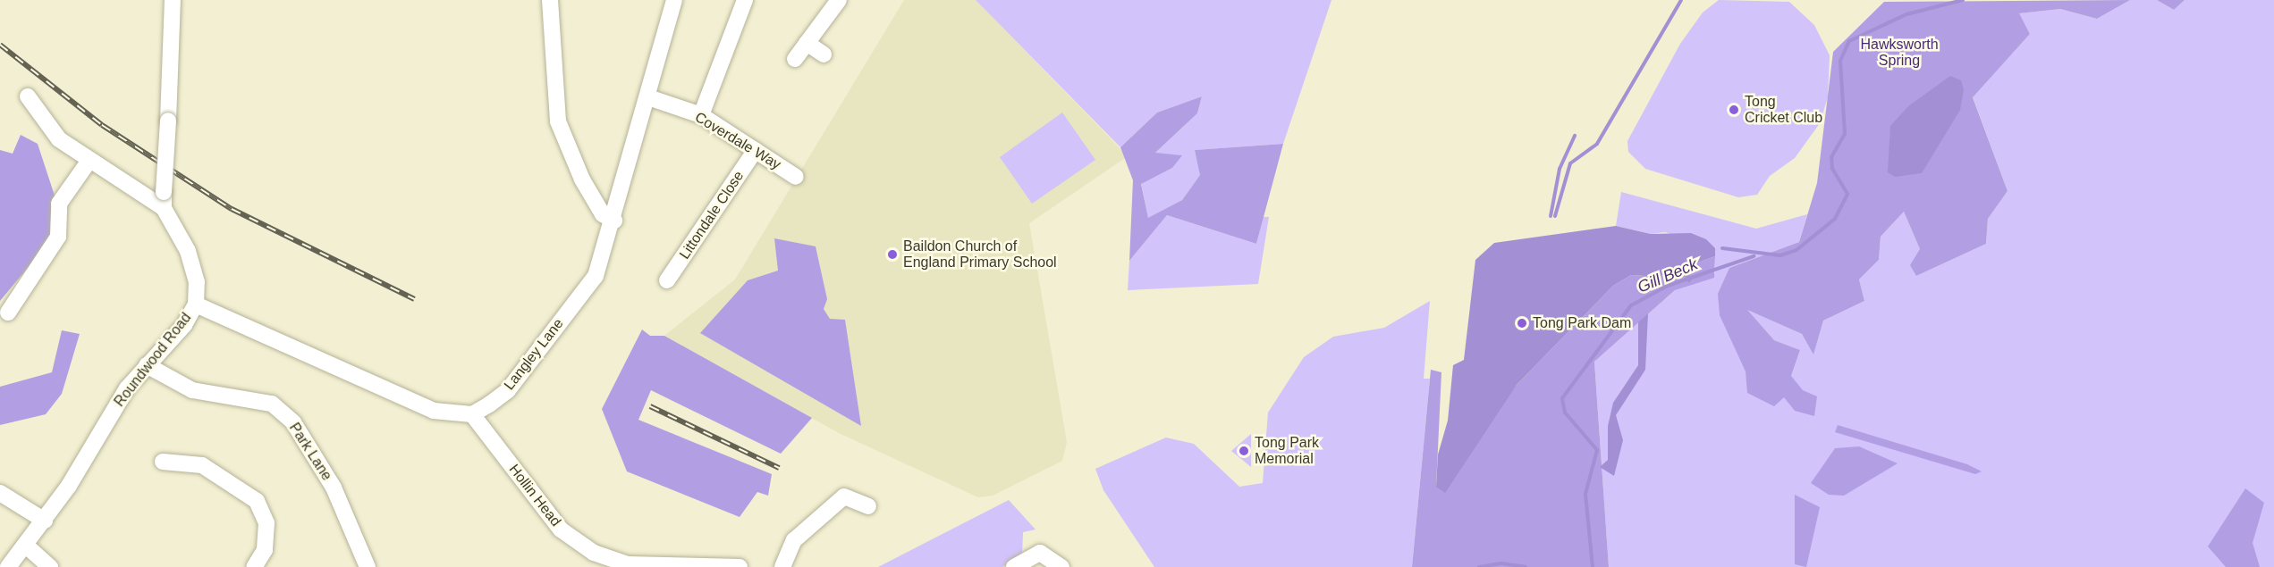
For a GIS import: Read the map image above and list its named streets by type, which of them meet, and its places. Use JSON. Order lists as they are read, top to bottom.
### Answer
{
  "streets": {
    "street": [
      "Coverdale Way",
      "Littondale Close",
      "Langley Lane",
      "Roundwood Road",
      "Park Lane",
      "Hollin Head"
    ]
  },
  "crossings": [
    ["Coverdale Way", "Littondale Close"],
    ["Coverdale Way", "Langley Lane"],
    ["Langley Lane", "Hollin Head"],
    ["Roundwood Road", "Park Lane"]
  ],
  "water": ["Gill Beck"],
  "parks": ["Hawksworth Spring"],
  "places": [
    "Tong Cricket Club",
    "Baildon Church of England Primary School",
    "Tong Park Dam",
    "Tong Park Memorial"
  ]
}
